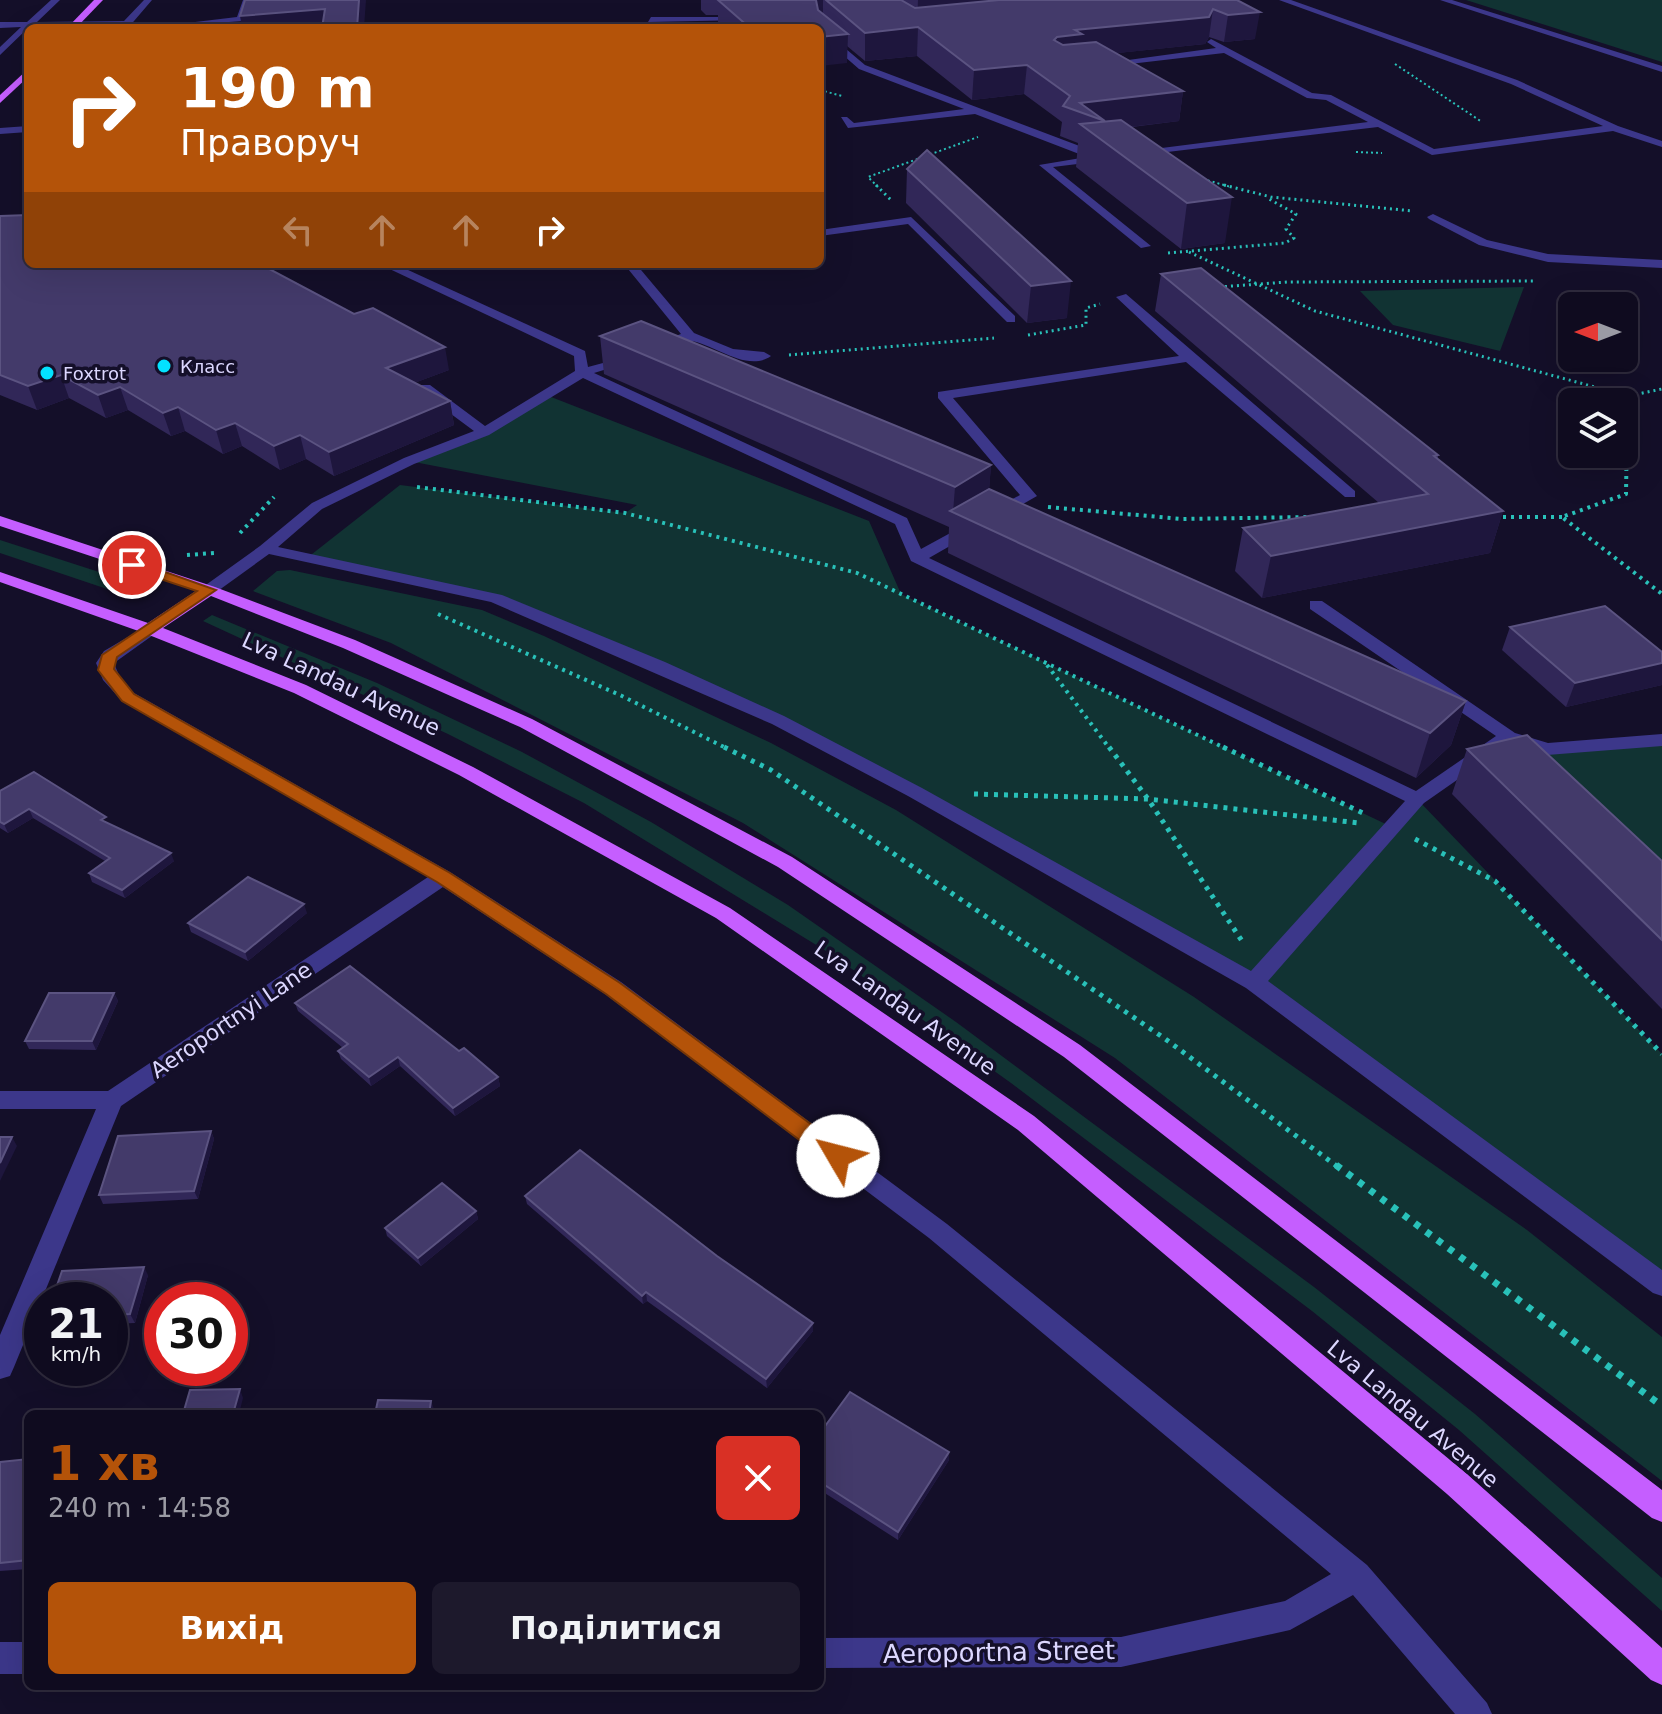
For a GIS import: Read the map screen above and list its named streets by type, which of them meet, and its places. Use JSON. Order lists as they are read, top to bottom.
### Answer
{
  "streets": {
    "main road": ["Lva Landau Avenue"],
    "street": ["Aeroportnyi Lane", "Aeroportna Street"]
  },
  "places": ["Класс", "Foxtrot"],
  "north": "left",
  "page": {
    "turn": ["190 m", "Праворуч"],
    "speed": "21 km/h",
    "limit": "30",
    "heading": ["1 хв", "240 m · 14:58"],
    "buttons": ["Вихід", "Поділитися"]
  }
}
